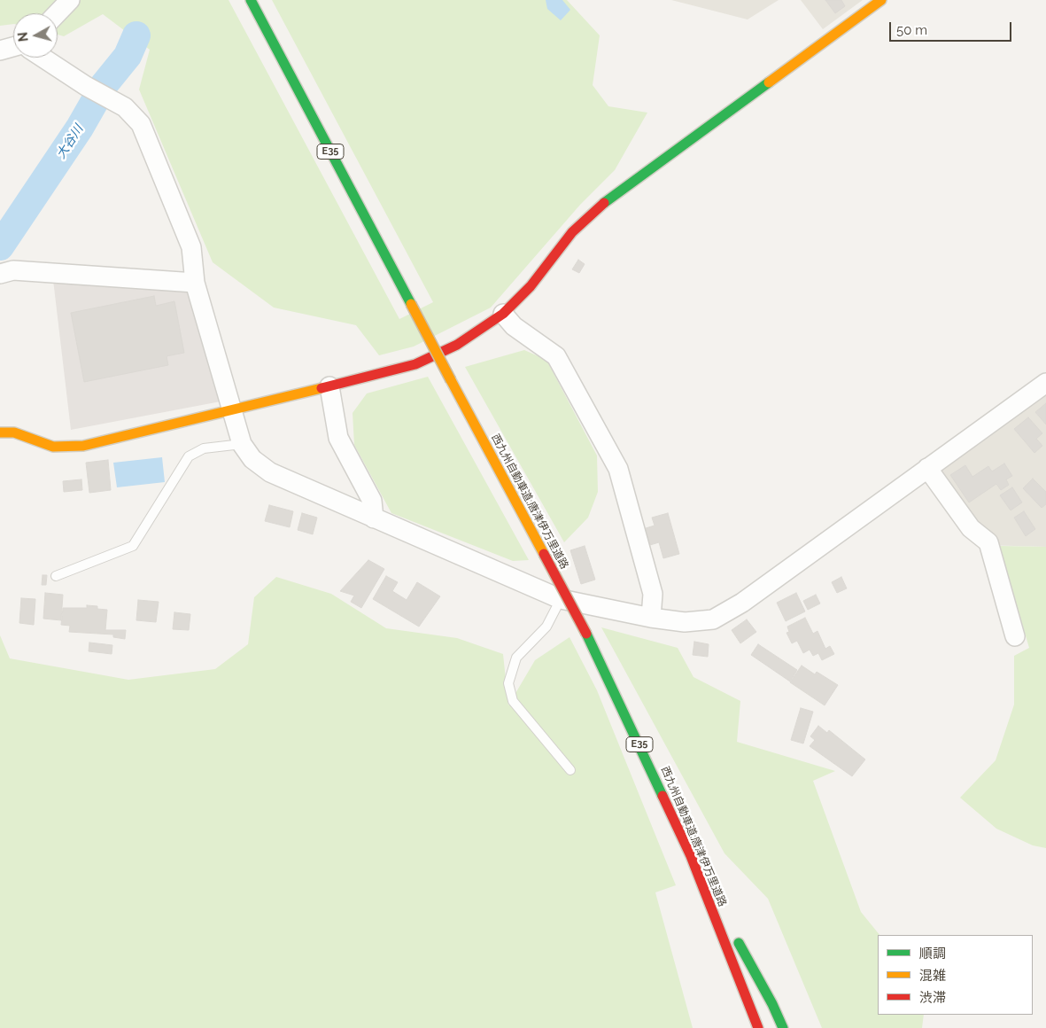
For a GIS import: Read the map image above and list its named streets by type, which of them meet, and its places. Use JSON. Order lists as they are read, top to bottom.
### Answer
{
  "streets": {
    "main road": ["E35", "西九州自動車道;唐津伊万里道路"]
  },
  "water": ["大谷川"],
  "legend": ["順調", "混雑", "渋滞"],
  "scale_bar": "50 m",
  "north": "left"
}
